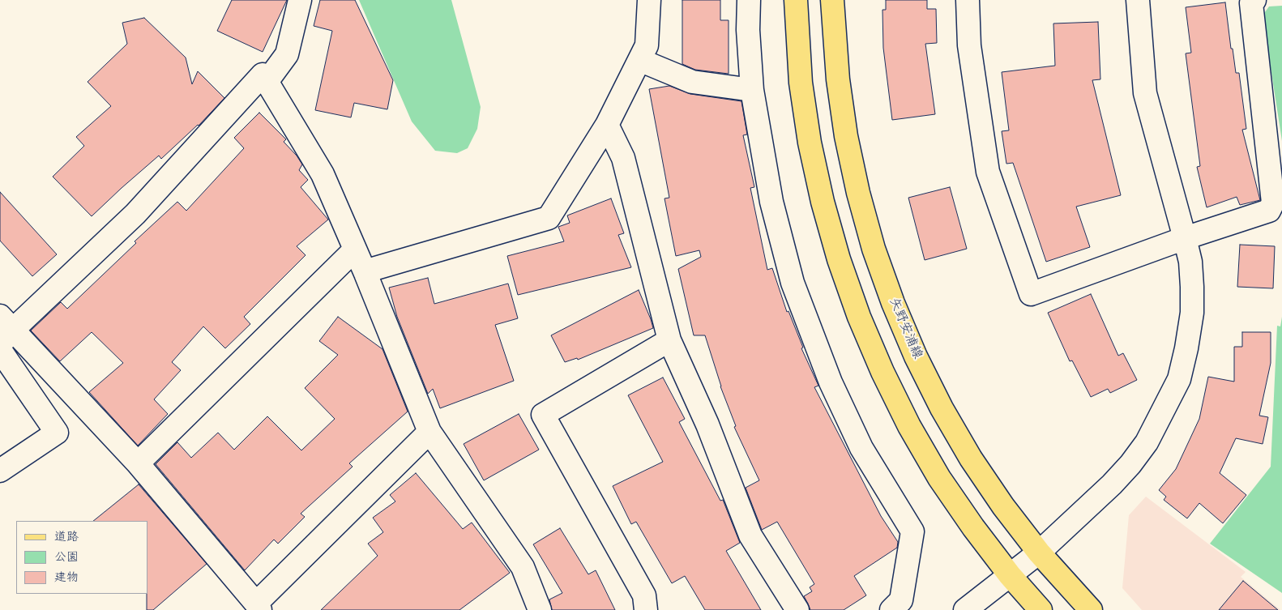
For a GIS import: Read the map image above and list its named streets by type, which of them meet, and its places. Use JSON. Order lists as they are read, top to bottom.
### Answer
{
  "streets": {
    "main road": ["矢野安浦線"]
  },
  "legend": ["道路", "公園", "建物"]
}
